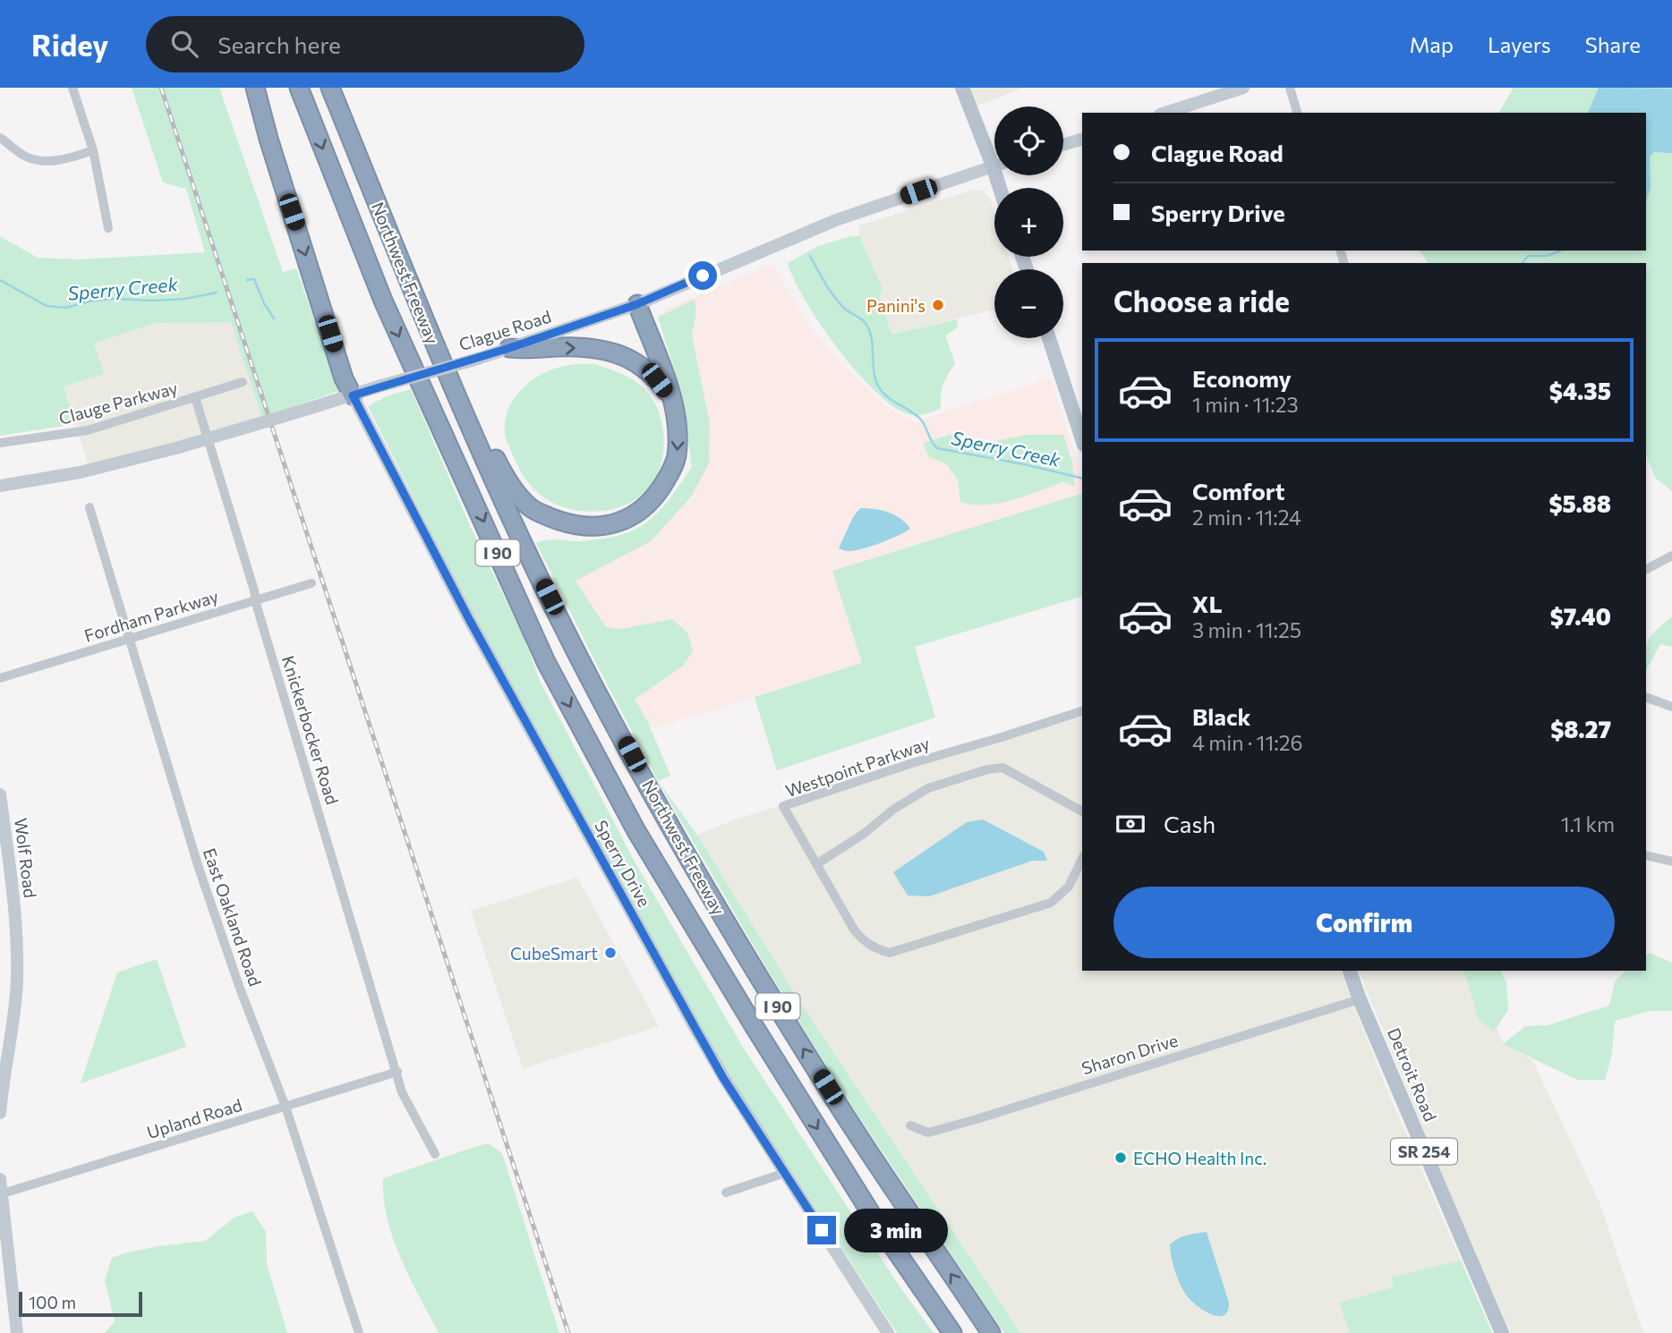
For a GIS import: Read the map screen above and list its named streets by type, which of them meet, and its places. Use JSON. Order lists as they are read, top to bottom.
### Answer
{
  "streets": {
    "highway": ["Northwest Freeway", "I 90"],
    "main road": ["Detroit Road", "SR 254"],
    "street": [
      "Clague Road",
      "Clauge Parkway",
      "Fordham Parkway",
      "Knickerbocker Road",
      "Westpoint Parkway",
      "Wolf Road",
      "Sperry Drive",
      "East Oakland Road",
      "Sharon Drive",
      "Upland Road"
    ]
  },
  "crossings": [
    ["Clague Road", "Sperry Drive"],
    ["Clauge Parkway", "Knickerbocker Road"],
    ["Fordham Parkway", "Knickerbocker Road"],
    ["Fordham Parkway", "East Oakland Road"],
    ["Knickerbocker Road", "Upland Road"],
    ["East Oakland Road", "Upland Road"],
    ["Sharon Drive", "Detroit Road"]
  ],
  "water": ["Sperry Creek"],
  "places": ["Panini's", "CubeSmart", "ECHO Health Inc."],
  "scale_bar": "100 m",
  "page": {
    "header": "Ridey",
    "search": "Search here",
    "nav": ["Map", "Layers", "Share"],
    "map_buttons": ["+", "−"],
    "banner": ["Clague Road", "Sperry Drive"],
    "heading": "Choose a ride",
    "list": [
      {
        "name": "Economy",
        "note": "1 min · 11:23",
        "value": "$4.35"
      },
      {
        "name": "Comfort",
        "note": "2 min · 11:24",
        "value": "$5.88"
      },
      {
        "name": "XL",
        "note": "3 min · 11:25",
        "value": "$7.40"
      },
      {
        "name": "Black",
        "note": "4 min · 11:26",
        "value": "$8.27"
      }
    ],
    "pay": ["Cash", "1.1 km"],
    "buttons": "Confirm",
    "bubble": "3 min",
    "scale": "100 m"
  }
}
